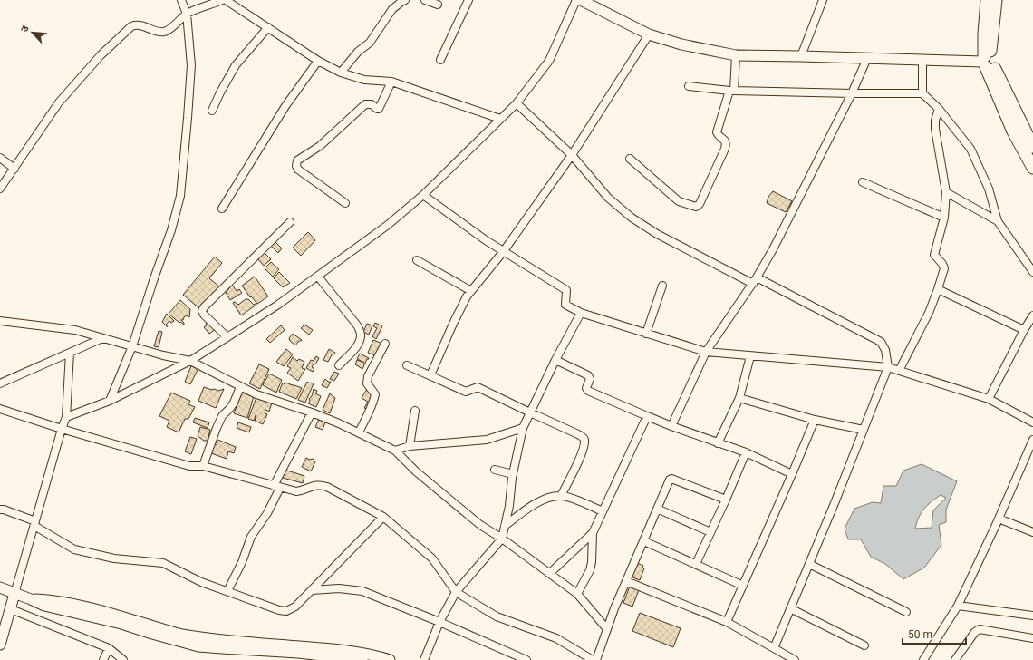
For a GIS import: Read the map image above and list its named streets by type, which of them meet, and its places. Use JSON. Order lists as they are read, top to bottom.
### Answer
{
  "scale_bar": "50 m",
  "north": "top left"
}
